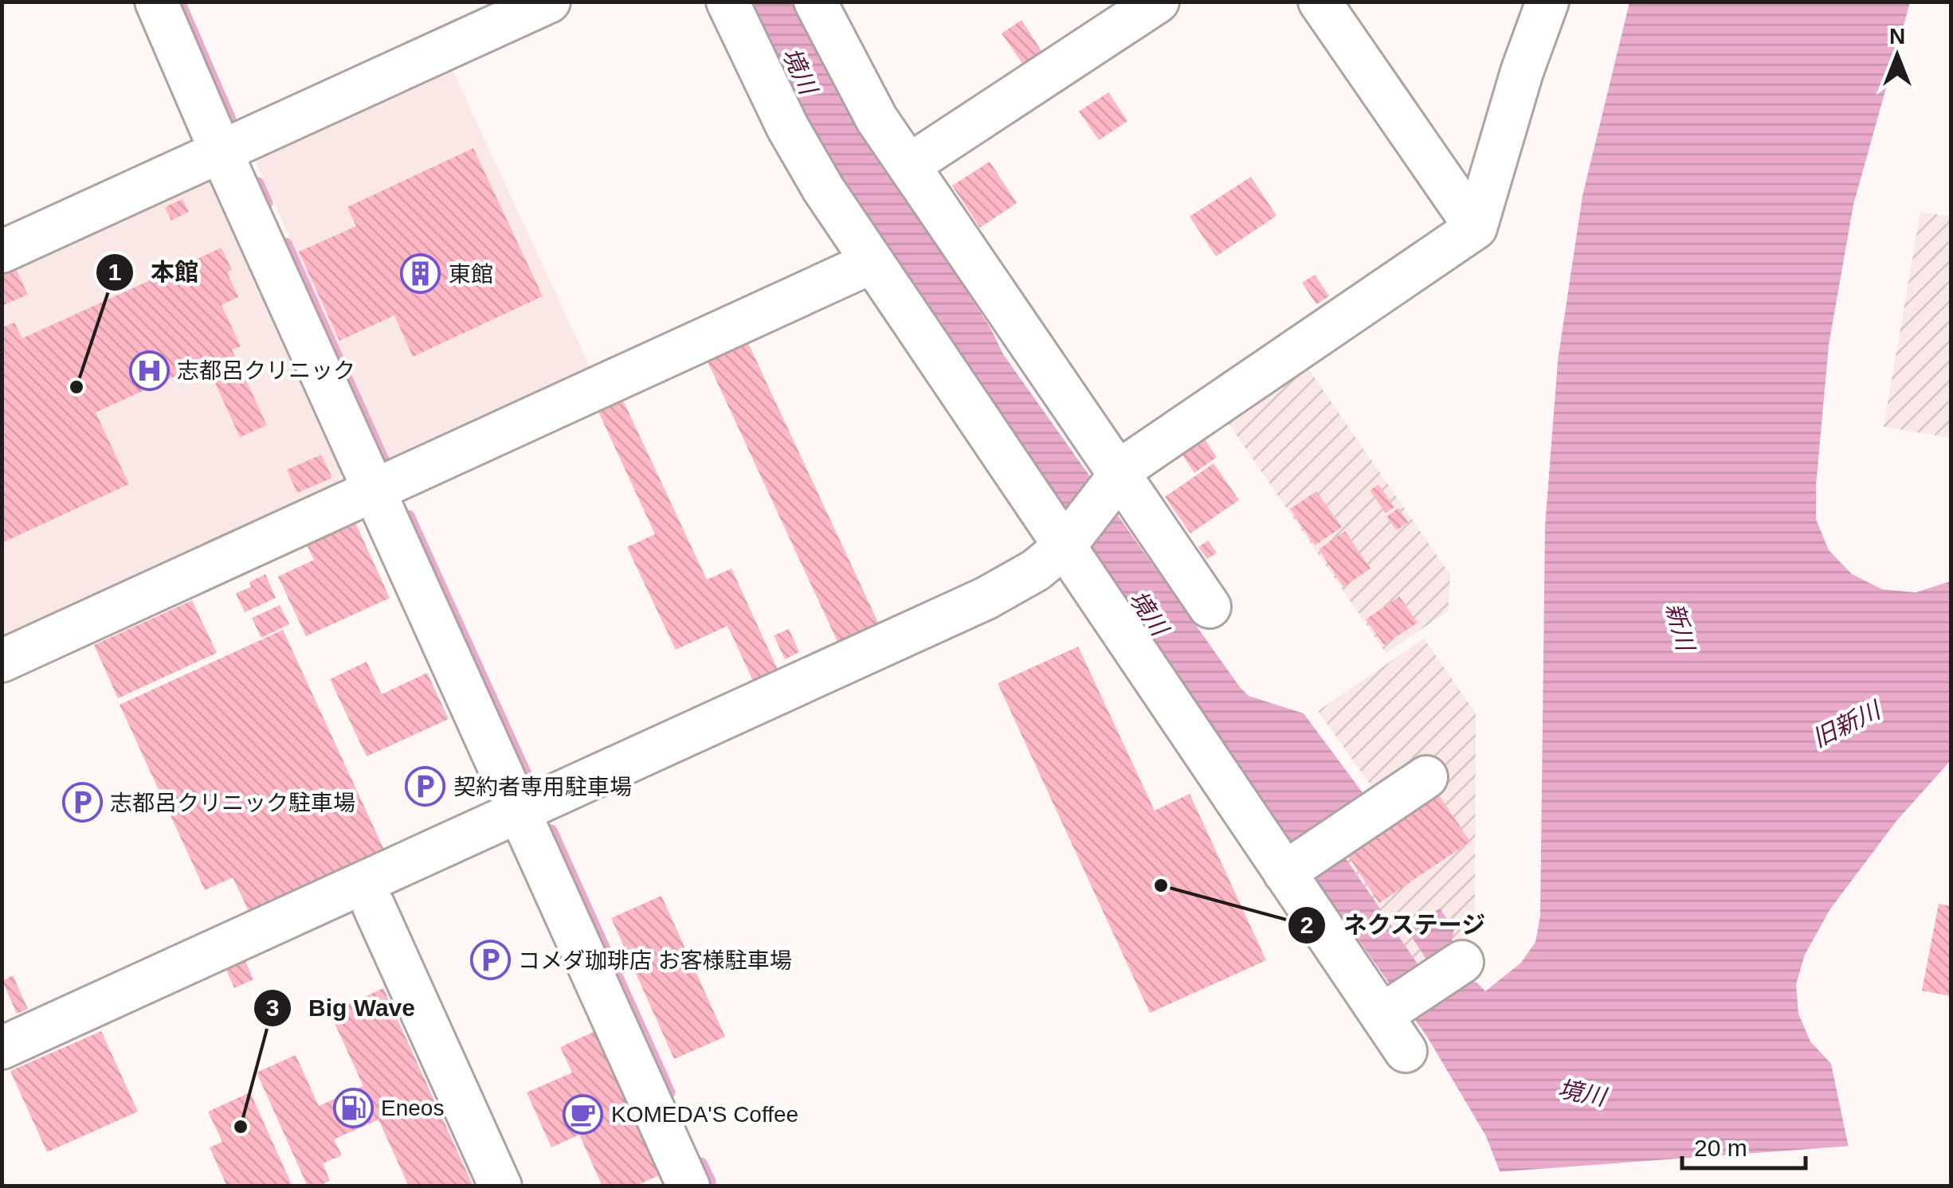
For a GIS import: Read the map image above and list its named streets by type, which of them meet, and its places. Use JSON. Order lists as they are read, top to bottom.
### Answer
{
  "water": ["境川", "新川", "旧新川"],
  "places": {
    "building": ["東館"],
    "hospital": ["志都呂クリニック"],
    "other": ["本館", "ネクステージ", "Big Wave"],
    "parking": ["契約者専用駐車場", "志都呂クリニック駐車場", "コメダ珈琲店 お客様駐車場"],
    "fuel station": ["Eneos"],
    "cafe": ["KOMEDA'S Coffee"]
  },
  "scale_bar": "20 m",
  "north": "top"
}
